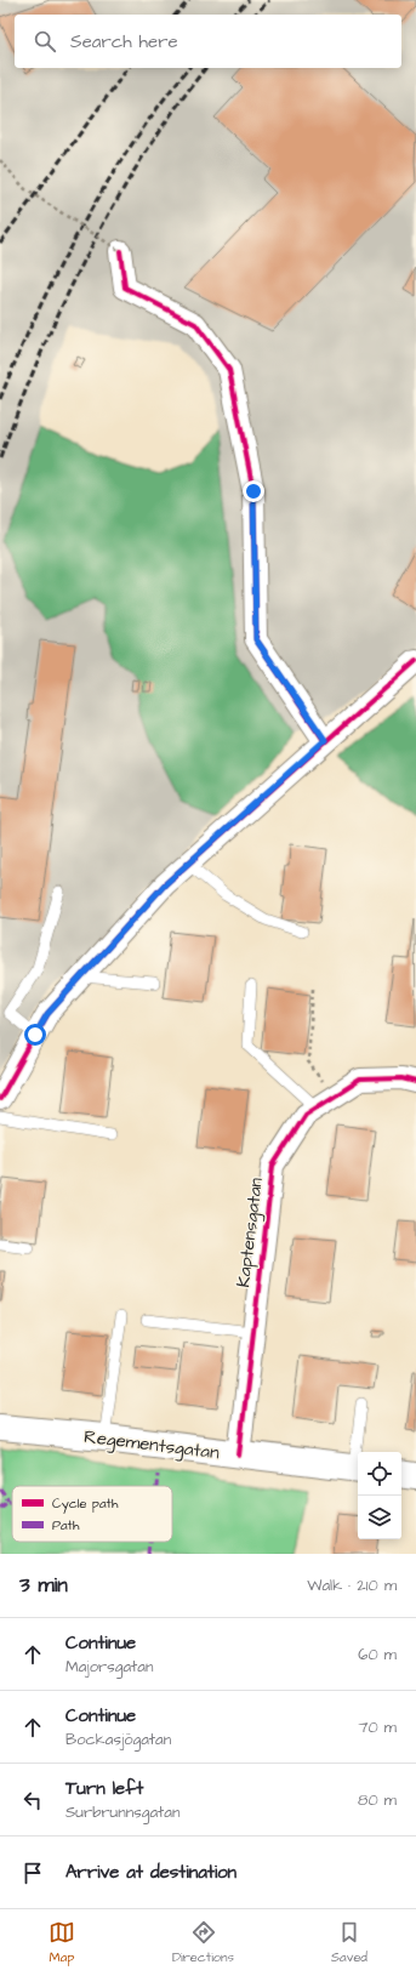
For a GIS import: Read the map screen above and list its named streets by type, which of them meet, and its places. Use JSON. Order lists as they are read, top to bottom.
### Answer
{
  "streets": {
    "street": ["Kaptensgatan", "Regementsgatan"]
  },
  "crossings": [
    ["Kaptensgatan", "Regementsgatan"]
  ],
  "legend": ["Cycle path", "Path"],
  "page": {
    "search": "Search here",
    "heading": ["3 min", "Walk · 210 m"],
    "list": [
      ["Continue", "Majorsgatan", "60 m"],
      ["Continue", "Bockasjögatan", "70 m"],
      ["Turn left", "Surbrunnsgatan", "80 m"],
      "Arrive at destination"
    ],
    "nav": ["Map", "Directions", "Saved"]
  }
}
